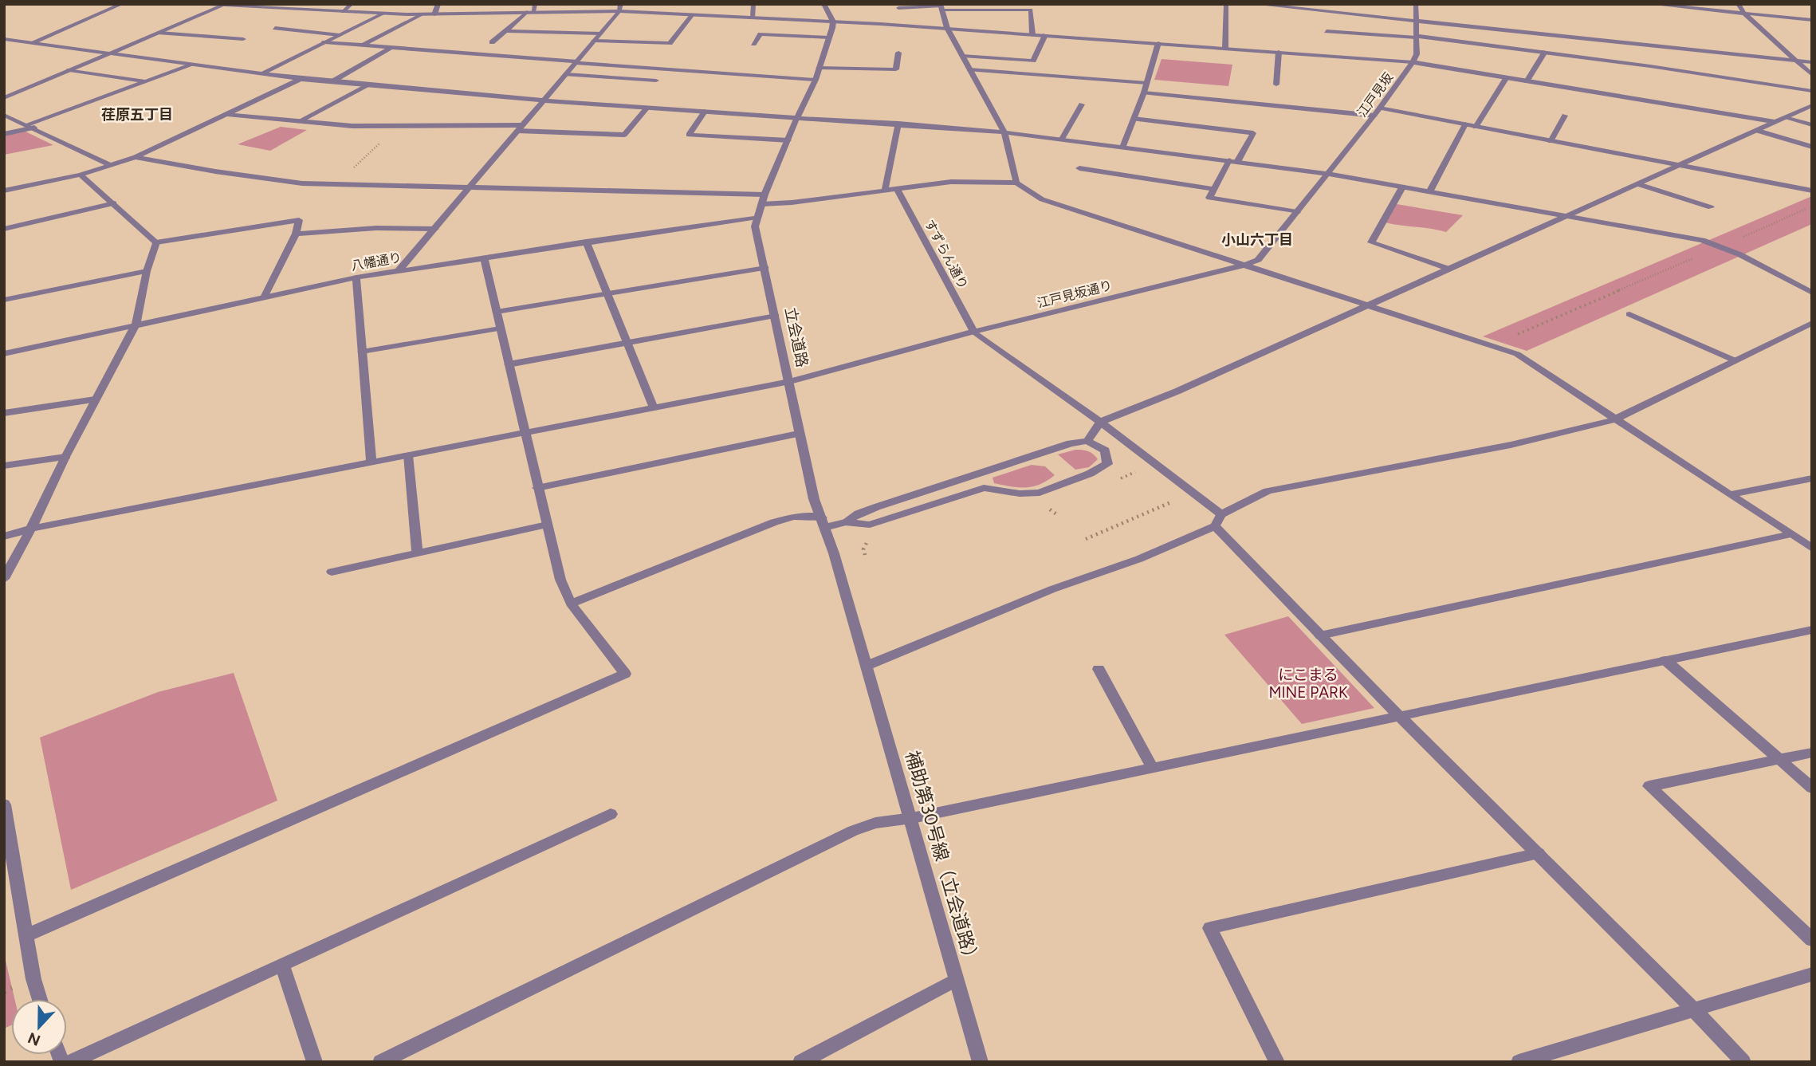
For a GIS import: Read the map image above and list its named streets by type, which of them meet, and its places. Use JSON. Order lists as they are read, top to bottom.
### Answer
{
  "streets": {
    "street": [
      "江戸見坂",
      "すずらん通り",
      "八幡通り",
      "江戸見坂通り",
      "立会道路",
      "補助第30号線（立会道路）"
    ]
  },
  "crossings": [
    ["江戸見坂", "江戸見坂通り"],
    ["すずらん通り", "江戸見坂通り"],
    ["八幡通り", "立会道路"],
    ["江戸見坂通り", "立会道路"],
    ["立会道路", "補助第30号線（立会道路）"]
  ],
  "districts": ["荏原五丁目", "小山六丁目"],
  "parks": ["にこまる MINE PARK"],
  "north": "bottom"
}
